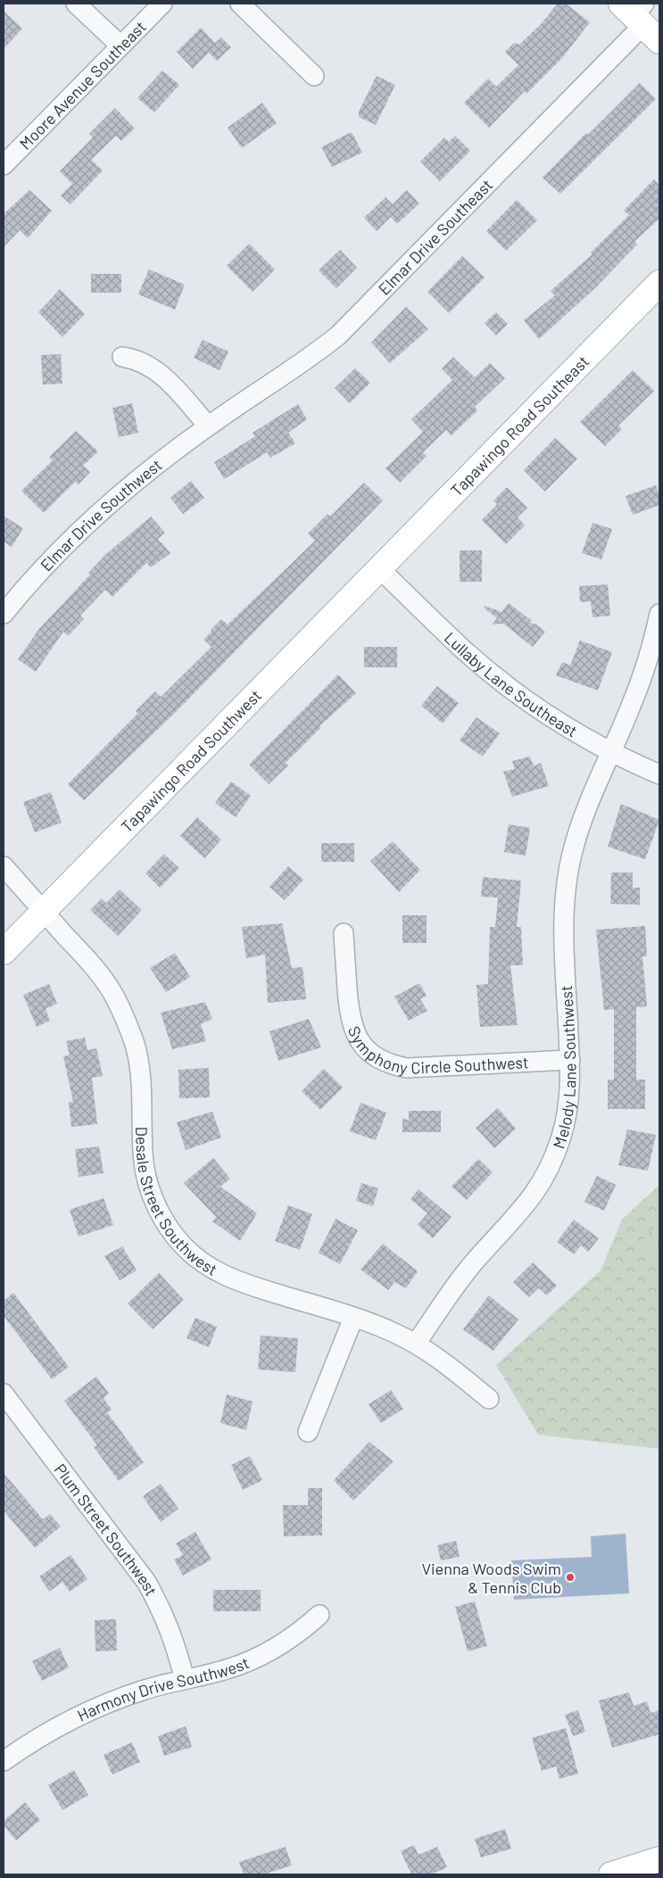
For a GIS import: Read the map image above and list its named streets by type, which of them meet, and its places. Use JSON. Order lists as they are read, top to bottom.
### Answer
{
  "streets": {
    "street": [
      "Moore Avenue Southeast",
      "Elmar Drive Southeast",
      "Tapawingo Road Southeast",
      "Elmar Drive Southwest",
      "Lullaby Lane Southeast",
      "Tapawingo Road Southwest",
      "Symphony Circle Southwest",
      "Melody Lane Southwest",
      "Desale Street Southwest",
      "Plum Street Southwest",
      "Harmony Drive Southwest"
    ]
  },
  "crossings": [
    ["Elmar Drive Southeast", "Elmar Drive Southwest"],
    ["Tapawingo Road Southeast", "Lullaby Lane Southeast"],
    ["Tapawingo Road Southeast", "Tapawingo Road Southwest"],
    ["Lullaby Lane Southeast", "Tapawingo Road Southwest"],
    ["Lullaby Lane Southeast", "Melody Lane Southwest"],
    ["Tapawingo Road Southwest", "Desale Street Southwest"],
    ["Symphony Circle Southwest", "Melody Lane Southwest"],
    ["Melody Lane Southwest", "Desale Street Southwest"],
    ["Plum Street Southwest", "Harmony Drive Southwest"]
  ],
  "places": ["Vienna Woods Swim & Tennis Club"]
}
